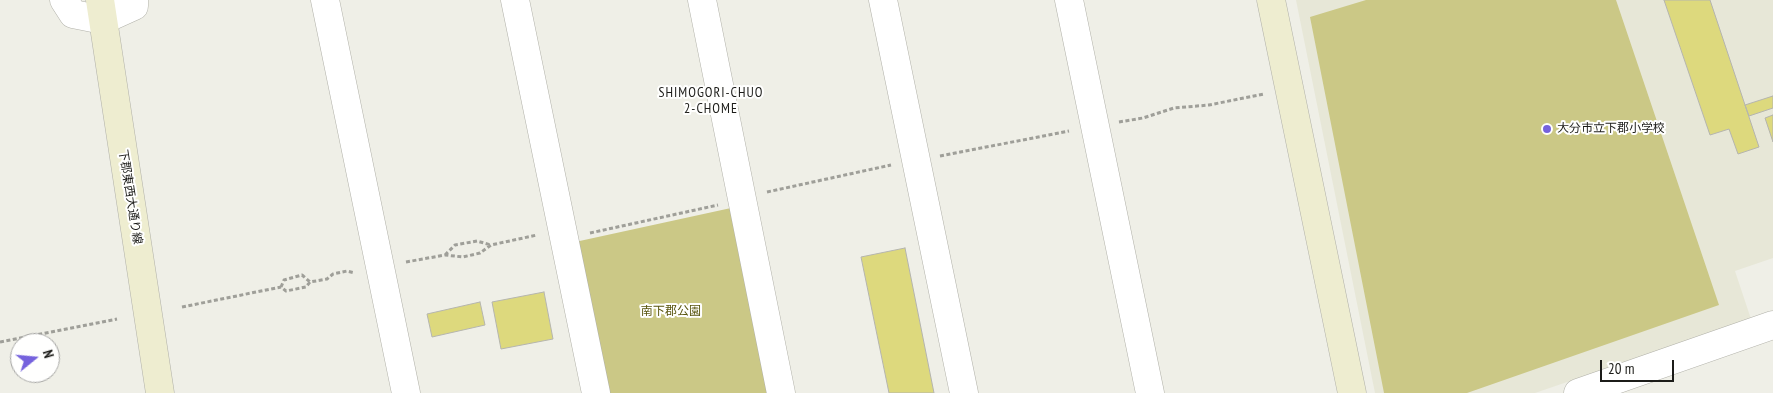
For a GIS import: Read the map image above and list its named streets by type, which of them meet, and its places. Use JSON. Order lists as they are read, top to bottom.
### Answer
{
  "streets": {
    "street": ["下郡東西大通り線"]
  },
  "districts": ["SHIMOGORI-CHUO 2-CHOME"],
  "parks": ["南下郡公園"],
  "places": ["大分市立下郡小学校"],
  "scale_bar": "20 m",
  "north": "right"
}
